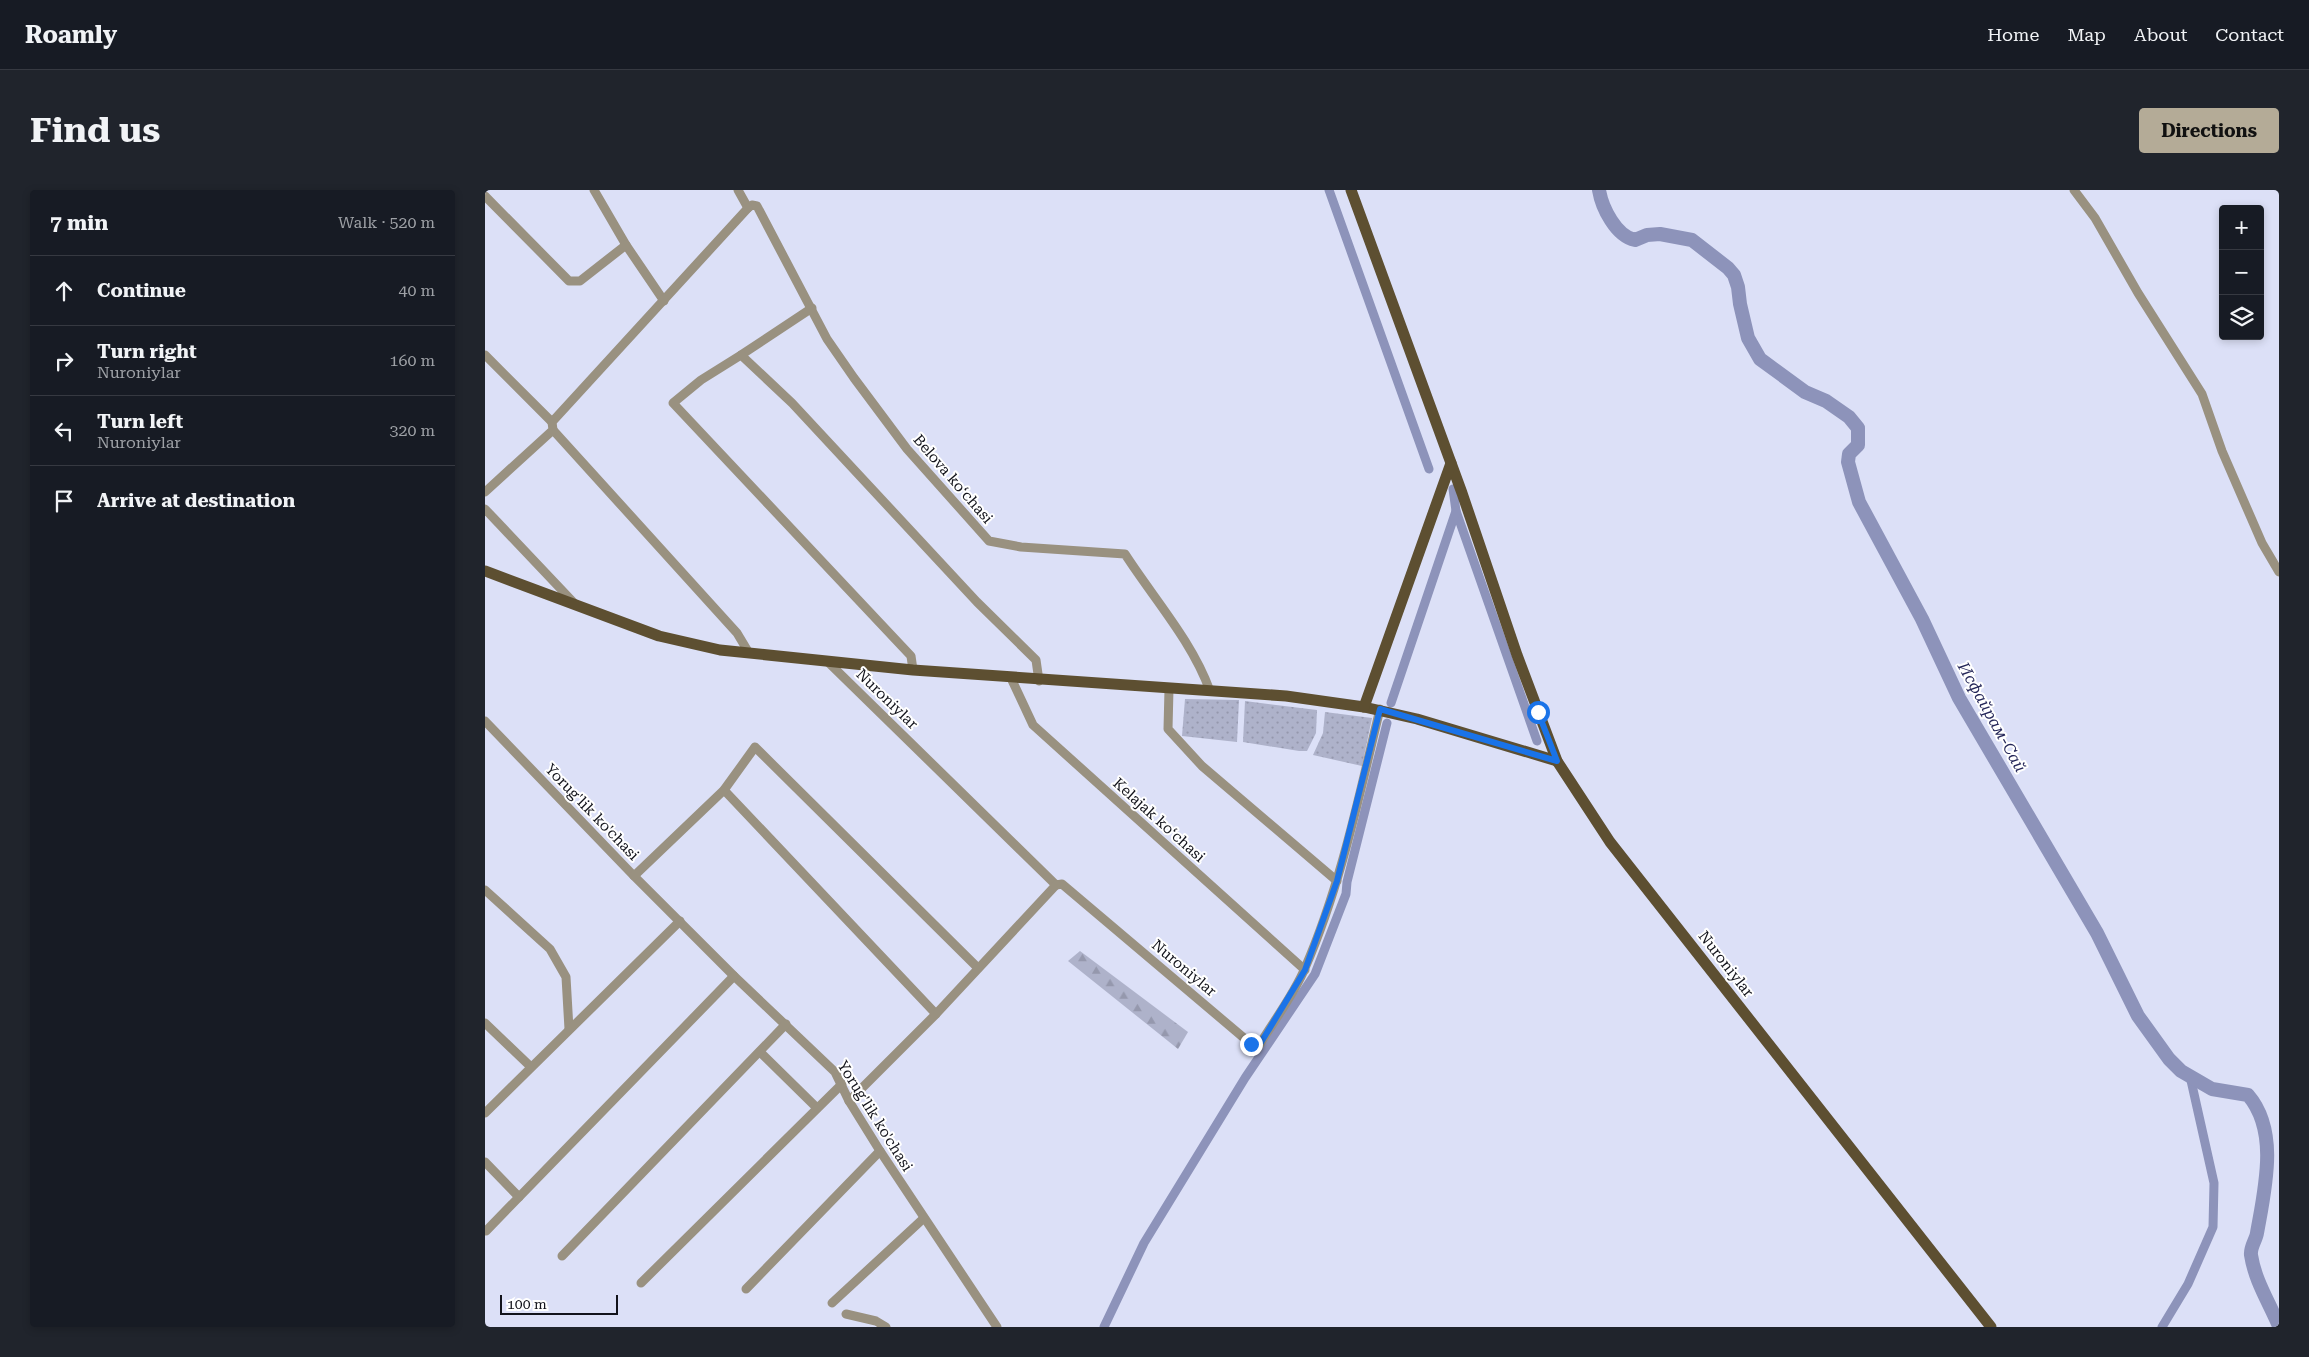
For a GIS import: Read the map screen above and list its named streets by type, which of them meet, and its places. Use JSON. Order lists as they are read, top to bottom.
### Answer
{
  "streets": {
    "main road": ["Nuroniylar"],
    "street": ["Belova koʻchasi", "Yorug'lik ko'chasi", "Kelajak koʻchasi"]
  },
  "crossings": [
    ["Belova koʻchasi", "Nuroniylar"],
    ["Nuroniylar", "Kelajak koʻchasi"]
  ],
  "water": ["Исфайрам-Сай"],
  "scale_bar": "100 m",
  "page": {
    "header": "Roamly",
    "nav": [
      "Home",
      "Map",
      "About",
      "Contact"
    ],
    "buttons": "Directions",
    "title": "Find us",
    "heading": ["7 min", "Walk · 520 m"],
    "map_buttons": ["+", "−"],
    "list": [
      ["Continue", "40 m"],
      ["Turn right", "Nuroniylar", "160 m"],
      ["Turn left", "Nuroniylar", "320 m"],
      "Arrive at destination"
    ],
    "scale": "100 m"
  }
}
